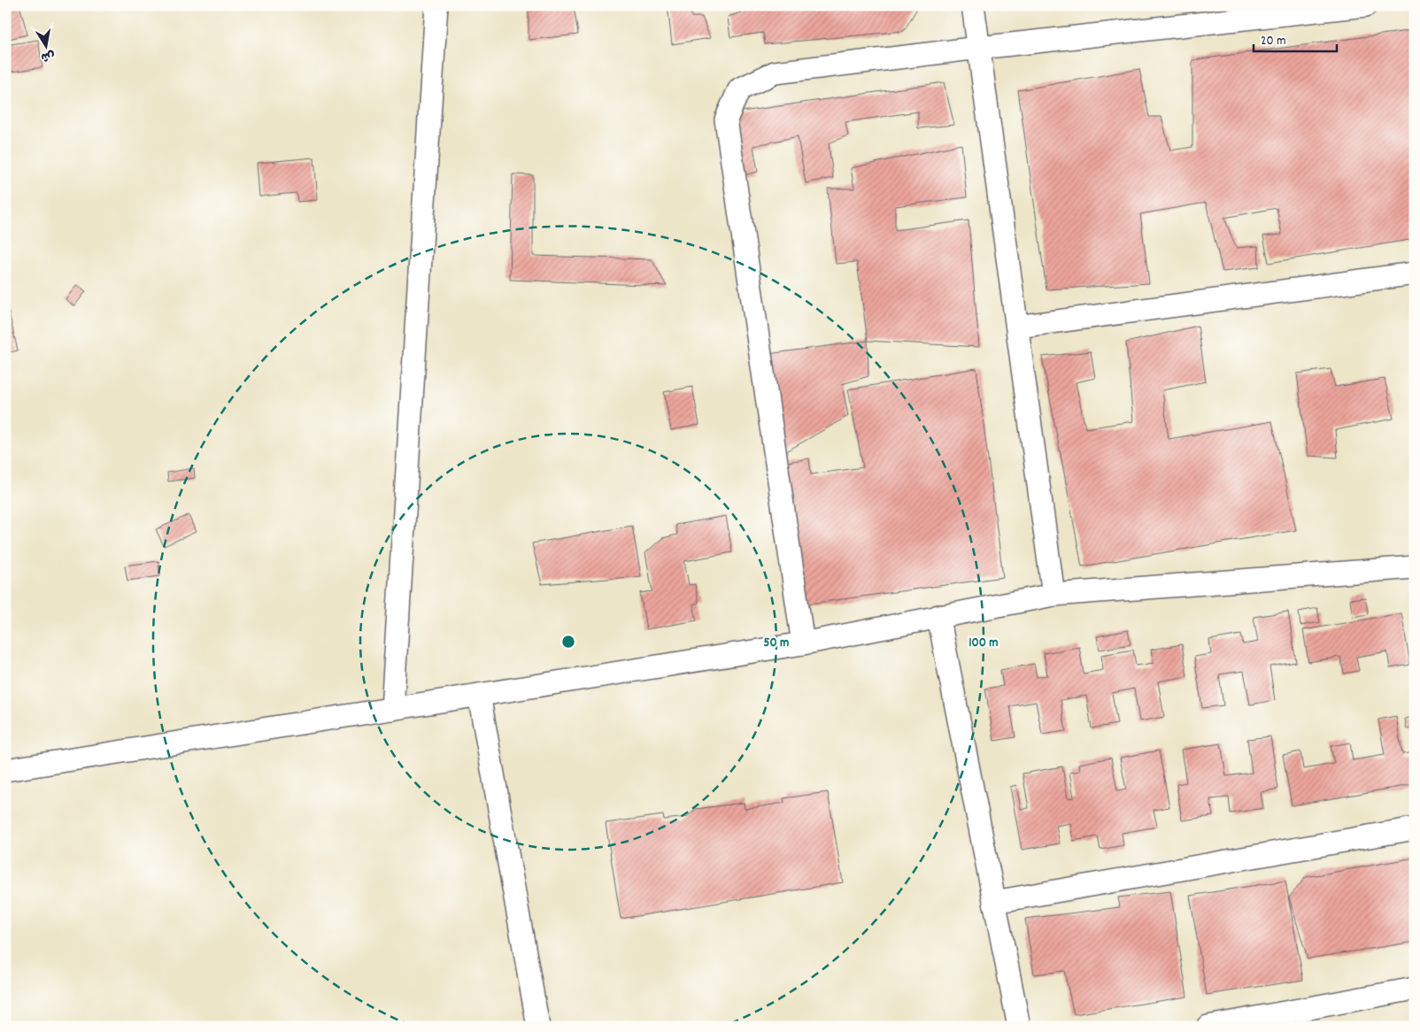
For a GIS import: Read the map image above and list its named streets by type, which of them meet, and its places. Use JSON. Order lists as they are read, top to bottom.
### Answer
{
  "scale_bar": "20 m",
  "north": "bottom",
  "rings": ["50 m", "100 m"]
}
